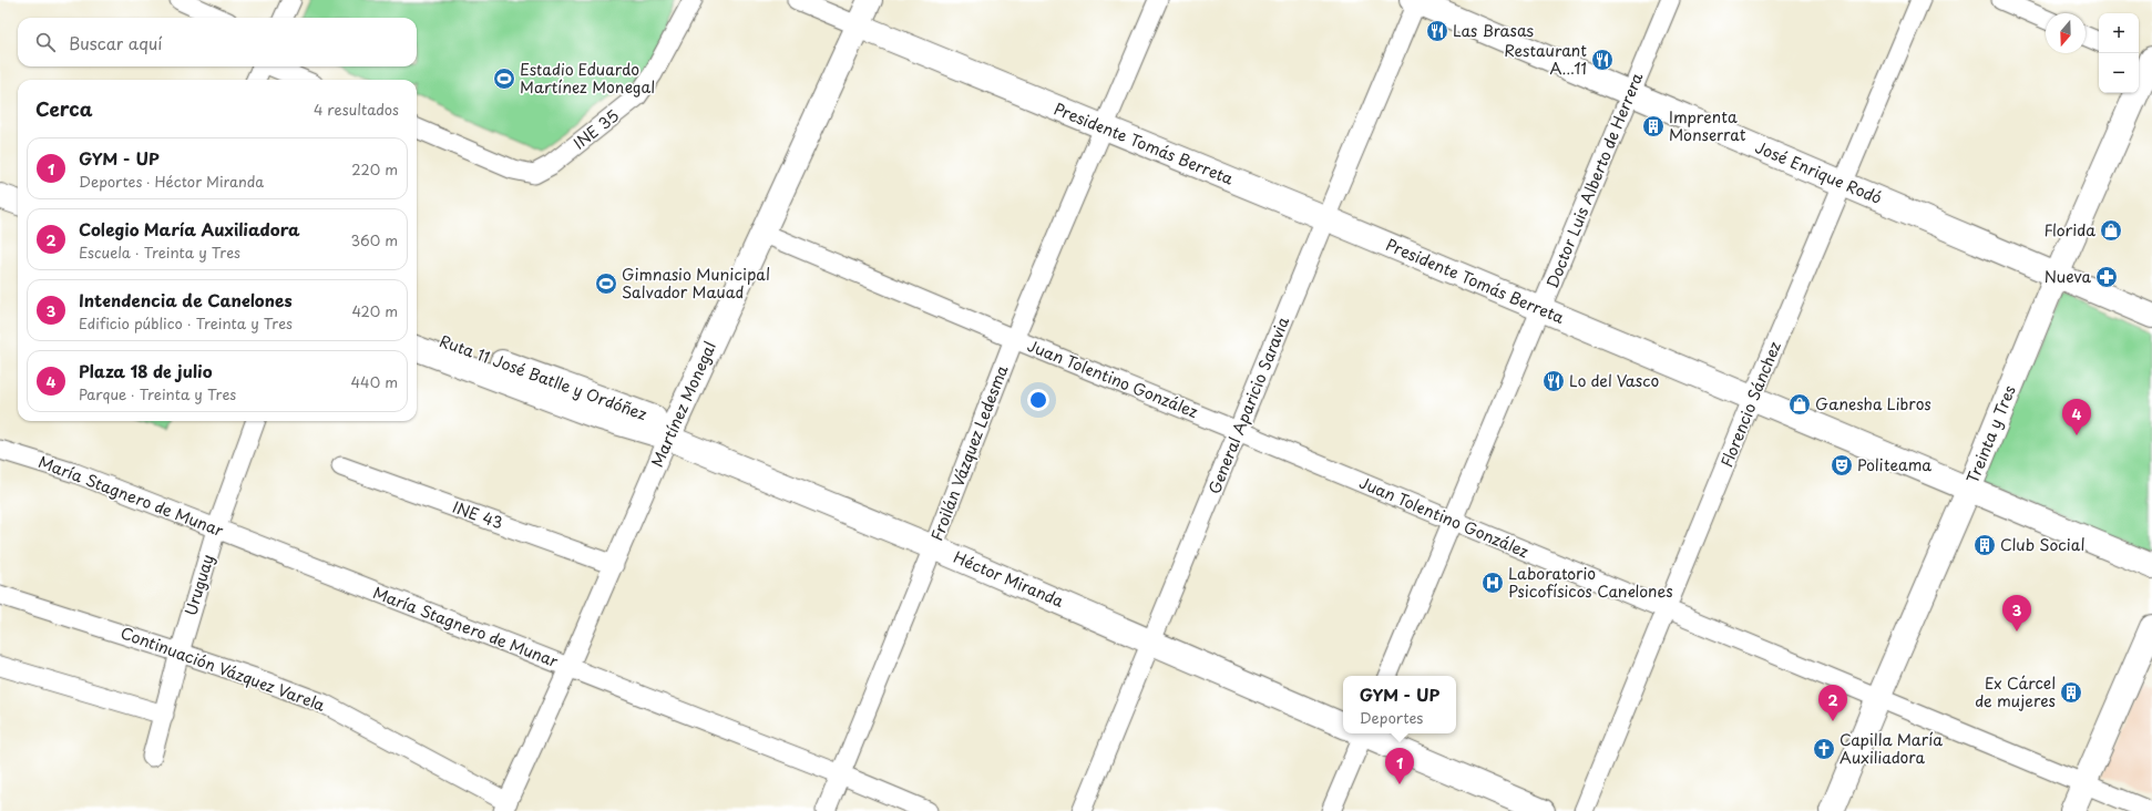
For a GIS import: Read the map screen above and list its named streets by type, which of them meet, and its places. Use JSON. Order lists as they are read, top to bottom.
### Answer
{
  "streets": {
    "main road": [
      "Presidente Tomás Berreta",
      "José Enrique Rodó",
      "Ruta 11 José Batlle y Ordóñez",
      "Martínez Monegal",
      "Treinta y Tres",
      "Héctor Miranda"
    ],
    "street": [
      "INE 35",
      "Doctor Luis Alberto de Herrera",
      "Juan Tolentino González",
      "Florencio Sánchez",
      "General Aparicio Saravia",
      "Froilán Vázquez Ledesma",
      "María Stagnero de Munar",
      "INE 43",
      "Uruguay",
      "Continuación Vázquez Varela"
    ]
  },
  "crossings": [
    ["Presidente Tomás Berreta", "Doctor Luis Alberto de Herrera"],
    ["Presidente Tomás Berreta", "Martínez Monegal"],
    ["Presidente Tomás Berreta", "Florencio Sánchez"],
    ["Presidente Tomás Berreta", "General Aparicio Saravia"],
    ["Presidente Tomás Berreta", "Treinta y Tres"],
    ["Presidente Tomás Berreta", "Froilán Vázquez Ledesma"],
    ["José Enrique Rodó", "Doctor Luis Alberto de Herrera"],
    ["José Enrique Rodó", "Florencio Sánchez"],
    ["José Enrique Rodó", "General Aparicio Saravia"],
    ["José Enrique Rodó", "Treinta y Tres"],
    ["Doctor Luis Alberto de Herrera", "Juan Tolentino González"],
    ["Ruta 11 José Batlle y Ordóñez", "Martínez Monegal"],
    ["Ruta 11 José Batlle y Ordóñez", "Héctor Miranda"],
    ["Juan Tolentino González", "Martínez Monegal"],
    ["Juan Tolentino González", "Florencio Sánchez"],
    ["Juan Tolentino González", "General Aparicio Saravia"],
    ["Juan Tolentino González", "Treinta y Tres"],
    ["Juan Tolentino González", "Froilán Vázquez Ledesma"],
    ["Martínez Monegal", "María Stagnero de Munar"],
    ["Martínez Monegal", "INE 43"],
    ["Martínez Monegal", "Héctor Miranda"],
    ["Martínez Monegal", "Continuación Vázquez Varela"],
    ["General Aparicio Saravia", "Héctor Miranda"],
    ["Froilán Vázquez Ledesma", "María Stagnero de Munar"],
    ["Froilán Vázquez Ledesma", "Héctor Miranda"],
    ["María Stagnero de Munar", "Uruguay"],
    ["Uruguay", "Continuación Vázquez Varela"]
  ],
  "places": {
    "restaurant": ["Las Brasas", "Restaurant A...11", "Lo del Vasco"],
    "sports": ["Estadio Eduardo Martínez Monegal", "Gimnasio Municipal Salvador Mauad"],
    "building": ["Imprenta Monserrat", "Club Social", "Ex Cárcel de mujeres"],
    "shop": ["Florida", "Ganesha Libros"],
    "pharmacy": ["Nueva"],
    "theatre": ["Politeama"],
    "hospital": ["Laboratorio Psicofísicos Canelones"],
    "church": ["Capilla María Auxiliadora"]
  },
  "north": "bottom",
  "page": {
    "map_buttons": ["+", "−"],
    "search": "Buscar aquí",
    "heading": ["Cerca", "4 resultados"],
    "list": [
      {
        "mark": "1",
        "name": "GYM - UP",
        "note": "Deportes · Héctor Miranda",
        "value": "220 m"
      },
      {
        "mark": "2",
        "name": "Colegio María Auxiliadora",
        "note": "Escuela · Treinta y Tres",
        "value": "360 m"
      },
      {
        "mark": "3",
        "name": "Intendencia de Canelones",
        "note": "Edificio público · Treinta y Tres",
        "value": "420 m"
      },
      {
        "mark": "4",
        "name": "Plaza 18 de julio",
        "note": "Parque · Treinta y Tres",
        "value": "440 m"
      }
    ],
    "pins": [
      "4",
      "3",
      "2",
      "1"
    ],
    "popup": ["GYM - UP", "Deportes"]
  }
}
